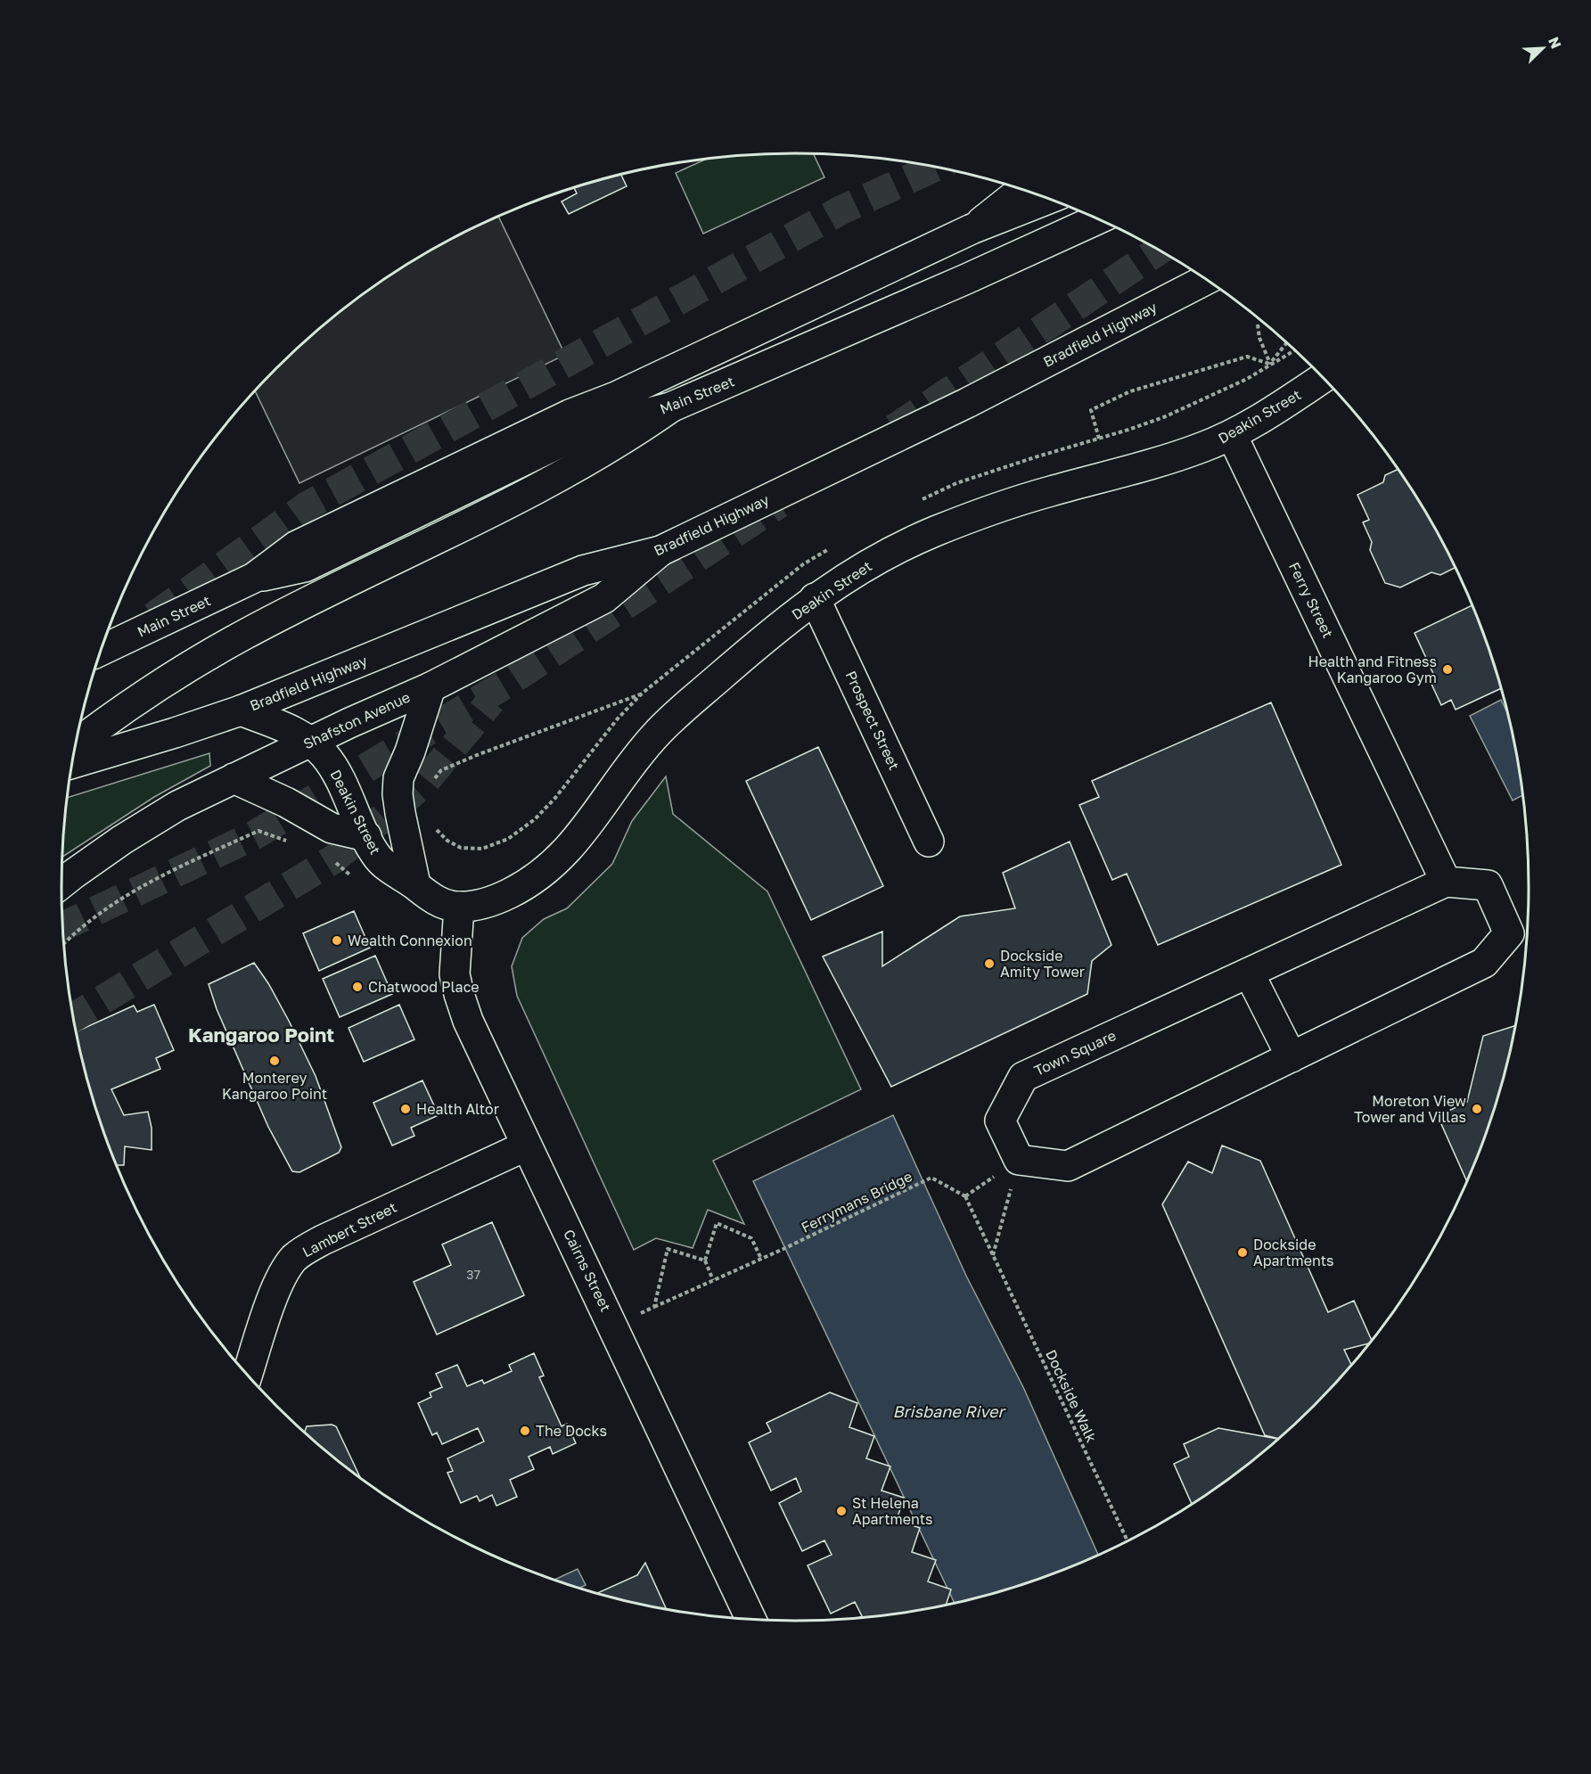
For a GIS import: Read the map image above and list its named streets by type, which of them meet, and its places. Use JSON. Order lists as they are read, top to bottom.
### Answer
{
  "streets": {
    "main road": [
      "Bradfield Highway",
      "Main Street",
      "Deakin Street",
      "Ferry Street",
      "Shafston Avenue",
      "Prospect Street",
      "Town Square",
      "Lambert Street",
      "Cairns Street"
    ],
    "path": ["Ferrymans Bridge", "Dockside Walk"]
  },
  "crossings": [
    ["Bradfield Highway", "Deakin Street"],
    ["Bradfield Highway", "Shafston Avenue"],
    ["Deakin Street", "Ferry Street"],
    ["Deakin Street", "Shafston Avenue"],
    ["Deakin Street", "Prospect Street"],
    ["Deakin Street", "Cairns Street"],
    ["Ferry Street", "Town Square"],
    ["Ferrymans Bridge", "Cairns Street"],
    ["Ferrymans Bridge", "Dockside Walk"],
    ["Lambert Street", "Cairns Street"]
  ],
  "districts": ["Kangaroo Point"],
  "water": ["Brisbane River"],
  "places": [
    "Health and Fitness Kangaroo Gym",
    "Wealth Connexion",
    "Dockside Amity Tower",
    "Chatwood Place",
    "Monterey Kangaroo Point",
    "Health Altor",
    "Moreton View Tower and Villas",
    "Dockside Apartments",
    "The Docks",
    "St Helena Apartments"
  ],
  "house_numbers": ["37"],
  "north": "top right"
}
